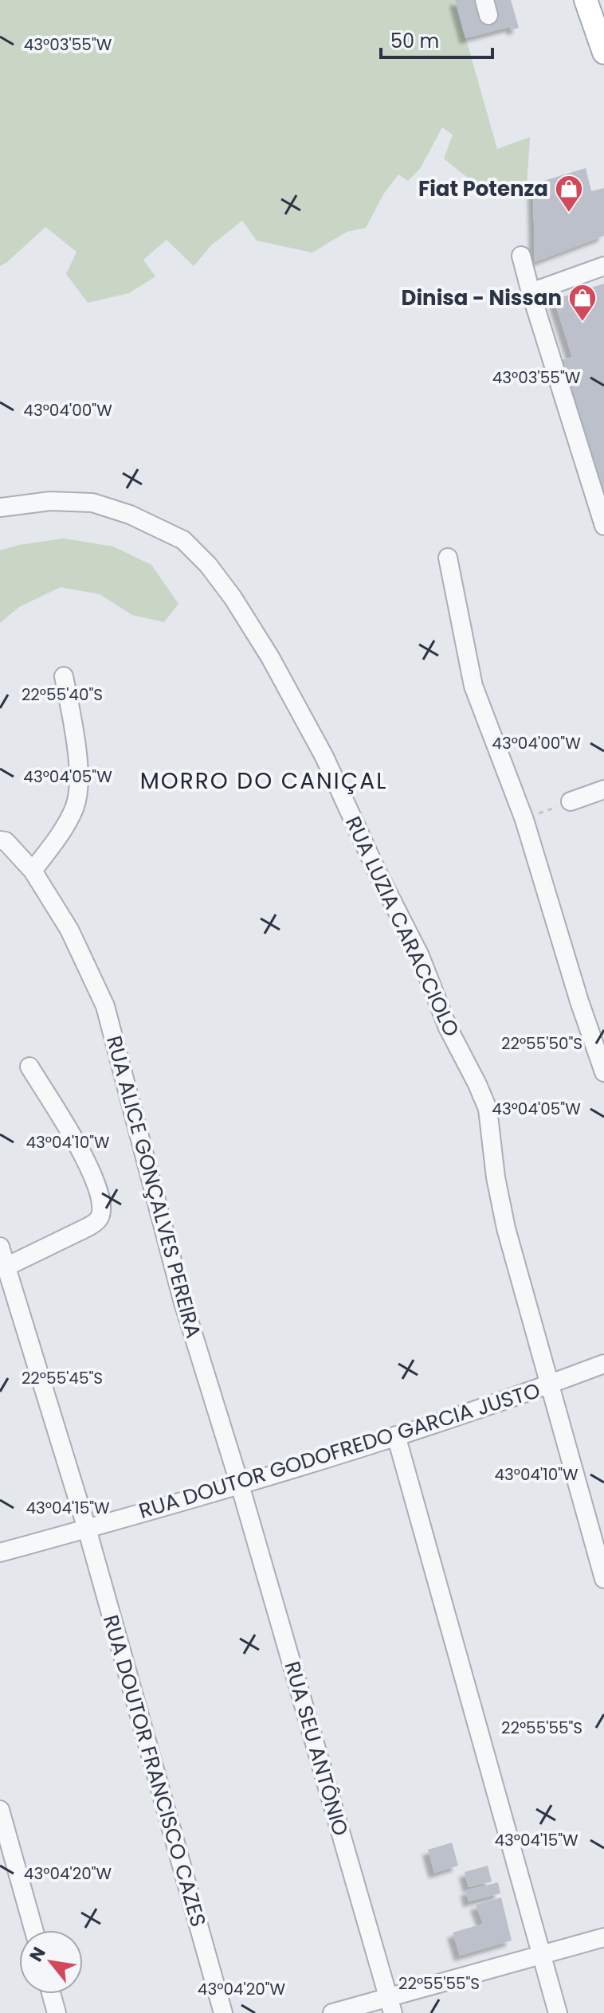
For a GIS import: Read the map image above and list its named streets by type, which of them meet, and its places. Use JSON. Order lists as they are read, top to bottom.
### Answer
{
  "streets": {
    "street": [
      "RUA LUZIA CARACCIOLO",
      "RUA ALICE GONÇALVES PEREIRA",
      "RUA DOUTOR GODOFREDO GARCIA JUSTO",
      "RUA SEU ANTÔNIO",
      "RUA DOUTOR FRANCISCO CAZES"
    ]
  },
  "crossings": [
    ["RUA LUZIA CARACCIOLO", "RUA DOUTOR GODOFREDO GARCIA JUSTO"],
    ["RUA ALICE GONÇALVES PEREIRA", "RUA DOUTOR GODOFREDO GARCIA JUSTO"],
    ["RUA ALICE GONÇALVES PEREIRA", "RUA SEU ANTÔNIO"],
    ["RUA DOUTOR GODOFREDO GARCIA JUSTO", "RUA SEU ANTÔNIO"],
    ["RUA DOUTOR GODOFREDO GARCIA JUSTO", "RUA DOUTOR FRANCISCO CAZES"]
  ],
  "districts": ["MORRO DO CANIÇAL"],
  "places": {
    "shop": ["Fiat Potenza", "Dinisa - Nissan"]
  },
  "scale_bar": "50 m",
  "north": "top left",
  "coordinates": [
    "43°03'55\"W",
    "43°04'00\"W",
    "22°55'40\"S",
    "43°04'05\"W",
    "22°55'50\"S",
    "43°04'10\"W",
    "22°55'45\"S",
    "43°04'15\"W",
    "22°55'55\"S",
    "43°04'20\"W"
  ]
}
